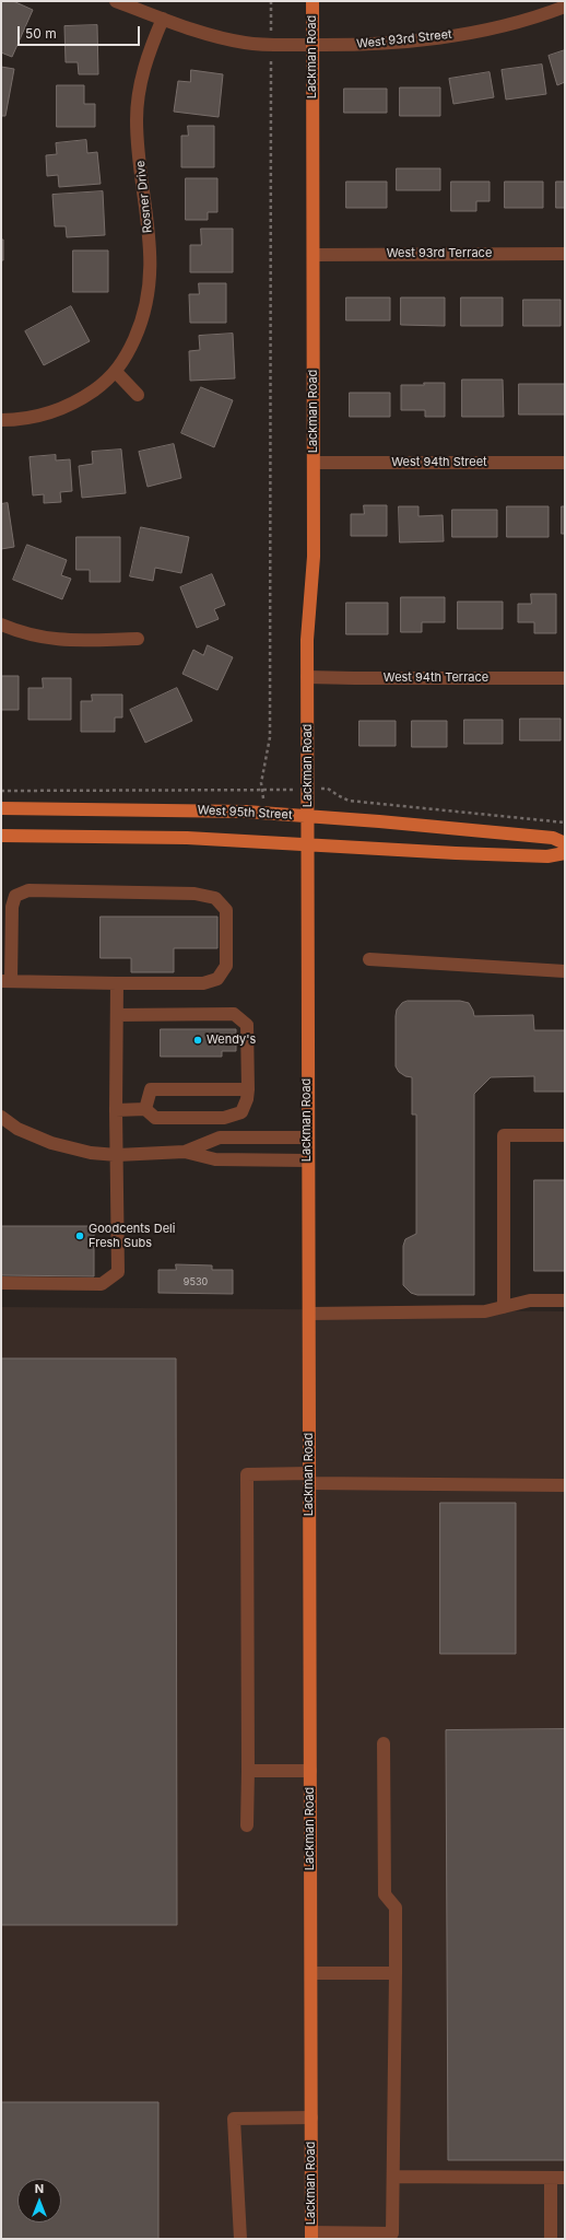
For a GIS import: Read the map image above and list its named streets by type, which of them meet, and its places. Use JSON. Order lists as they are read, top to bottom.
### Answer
{
  "streets": {
    "main road": ["Lackman Road", "West 95th Street"],
    "street": [
      "West 93rd Street",
      "Rosner Drive",
      "West 93rd Terrace",
      "West 94th Street",
      "West 94th Terrace"
    ]
  },
  "crossings": [
    ["West 93rd Street", "Lackman Road"],
    ["West 93rd Street", "Rosner Drive"],
    ["Lackman Road", "West 93rd Terrace"],
    ["Lackman Road", "West 94th Street"],
    ["Lackman Road", "West 94th Terrace"],
    ["Lackman Road", "West 95th Street"]
  ],
  "places": ["Wendy's", "Goodcents Deli Fresh Subs"],
  "house_numbers": ["9530"],
  "scale_bar": "50 m",
  "north": "top"
}
